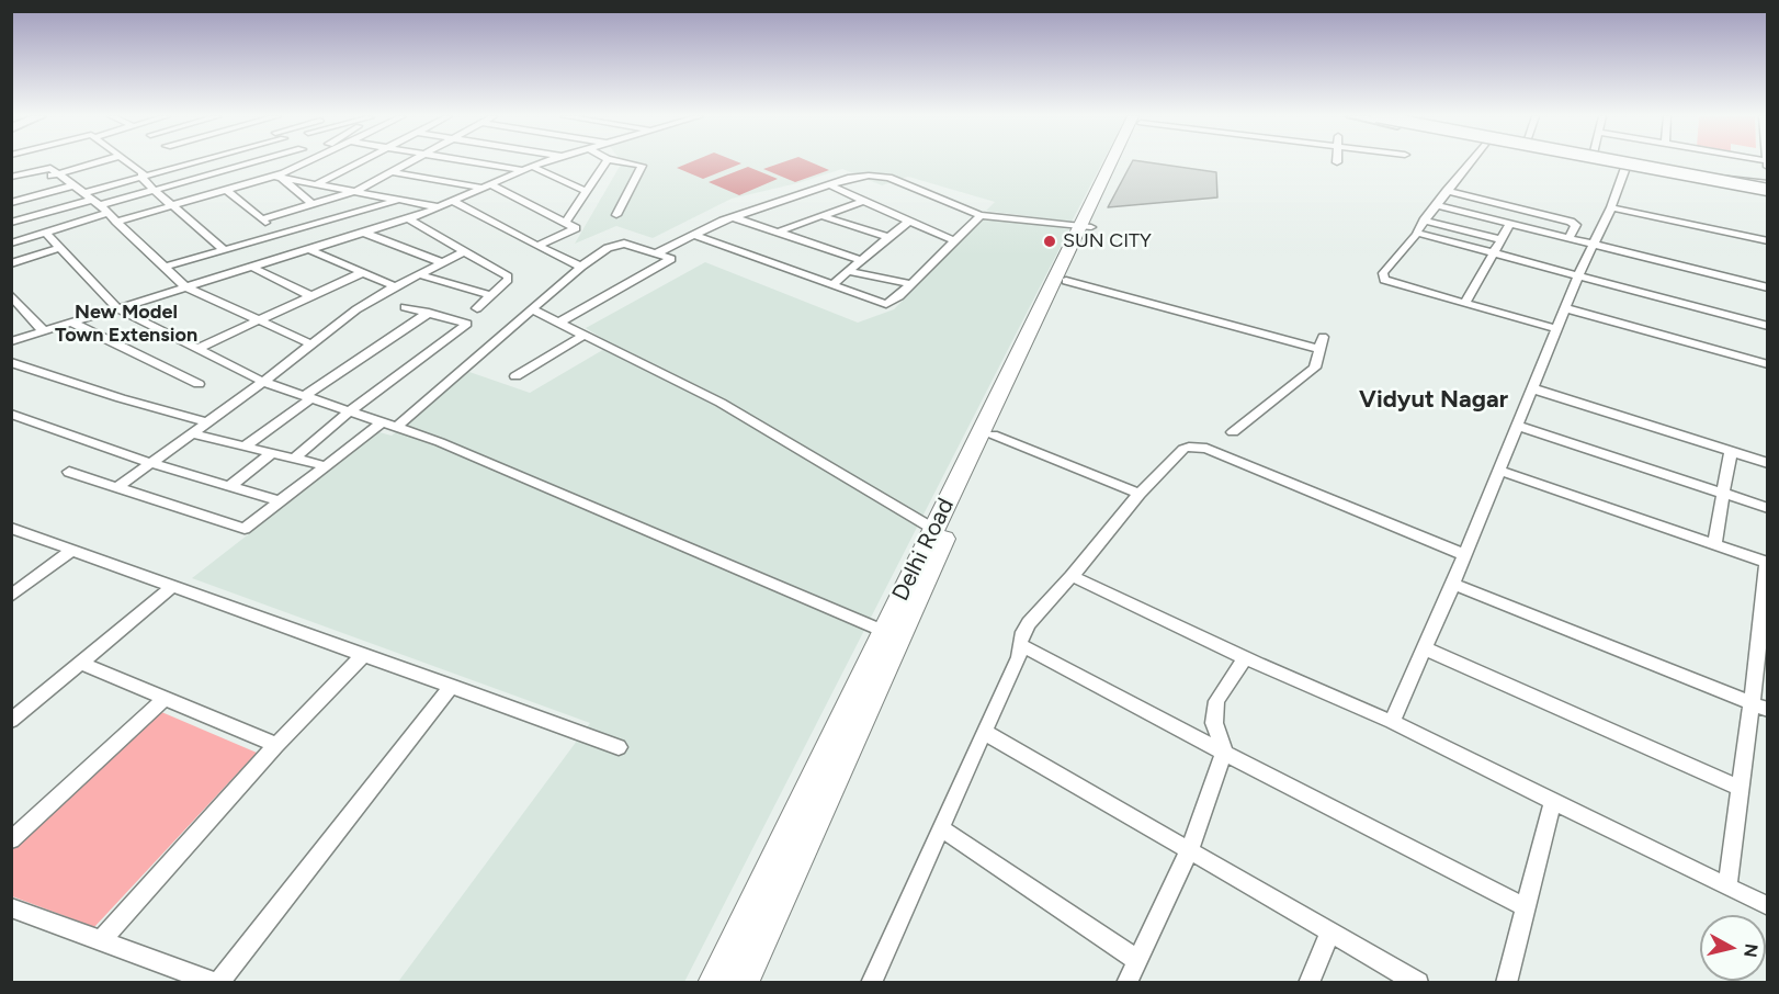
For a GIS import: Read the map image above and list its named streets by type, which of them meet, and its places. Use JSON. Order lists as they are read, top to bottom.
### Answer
{
  "streets": {
    "main road": ["Delhi Road"]
  },
  "districts": ["New Model Town Extension", "Vidyut Nagar"],
  "places": ["SUN CITY"],
  "north": "right"
}
